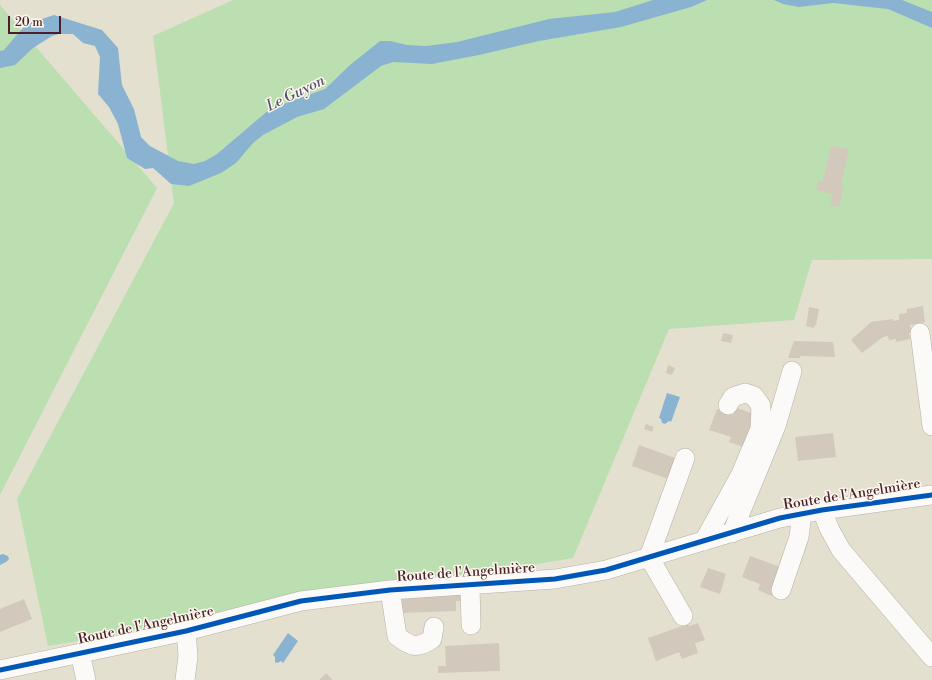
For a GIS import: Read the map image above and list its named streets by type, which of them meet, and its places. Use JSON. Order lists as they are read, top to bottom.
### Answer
{
  "streets": {
    "street": ["Route de l'Angelmière"]
  },
  "water": ["Le Guyon"],
  "scale_bar": "20 m"
}
